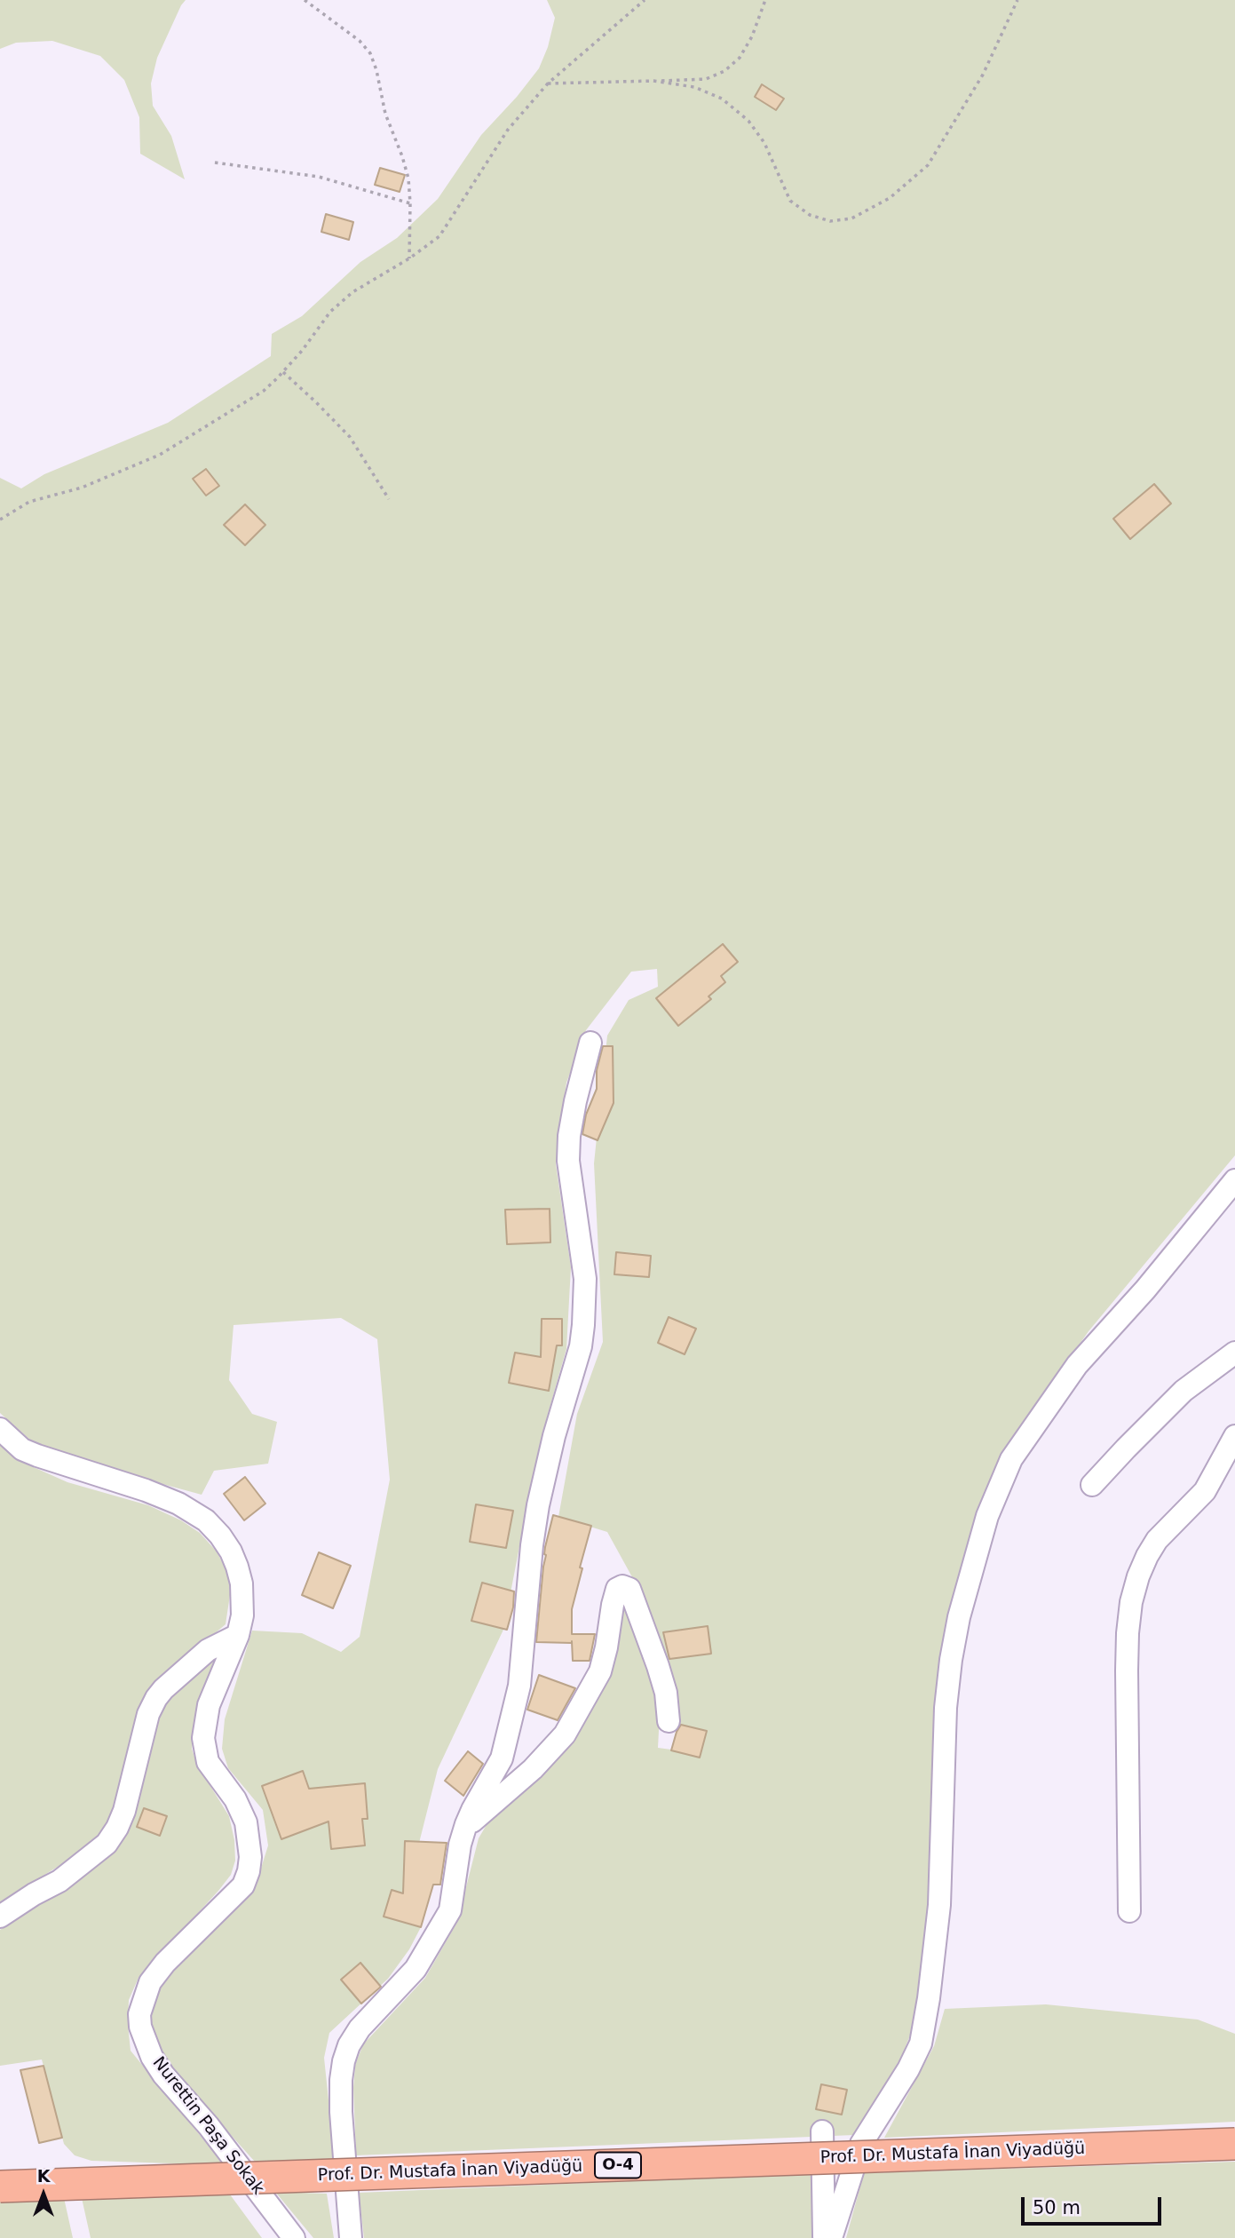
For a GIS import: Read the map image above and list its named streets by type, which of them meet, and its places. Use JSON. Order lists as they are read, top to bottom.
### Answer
{
  "streets": {
    "highway": ["Prof. Dr. Mustafa İnan Viyadüğü", "O-4"],
    "street": ["Nurettin Paşa Sokak"]
  },
  "scale_bar": "50 m",
  "north": "top"
}
